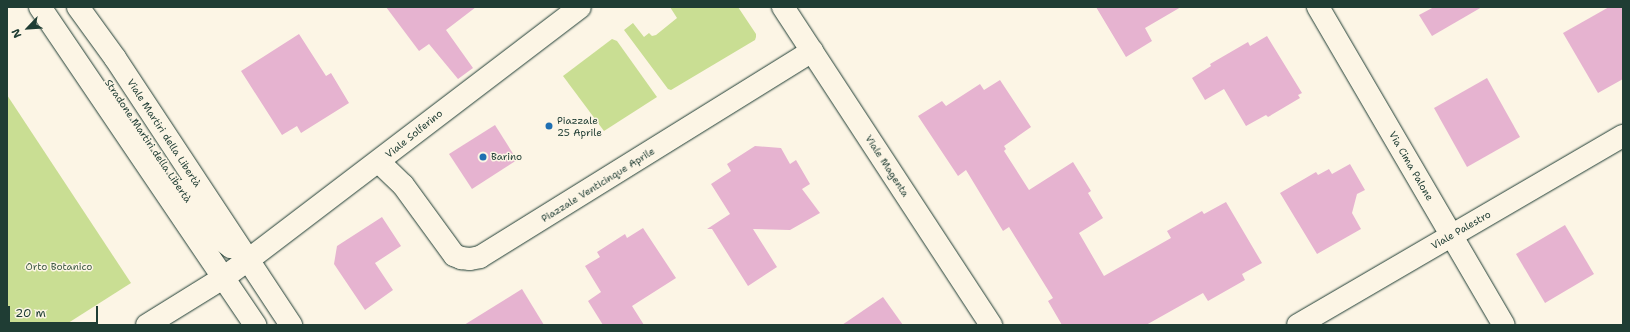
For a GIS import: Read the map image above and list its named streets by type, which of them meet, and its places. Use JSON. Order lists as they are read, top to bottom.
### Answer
{
  "streets": {
    "street": [
      "Viale Martiri della Libertà",
      "Viale Solferino",
      "Stradone Martiri della Libertà",
      "Viale Magenta",
      "Via Cima Palone",
      "Piazzale Venticinque Aprile",
      "Viale Palestro"
    ]
  },
  "crossings": [
    ["Viale Martiri della Libertà", "Viale Solferino"],
    ["Viale Martiri della Libertà", "Stradone Martiri della Libertà"],
    ["Viale Solferino", "Stradone Martiri della Libertà"],
    ["Viale Solferino", "Piazzale Venticinque Aprile"],
    ["Viale Magenta", "Piazzale Venticinque Aprile"],
    ["Via Cima Palone", "Viale Palestro"]
  ],
  "parks": ["Orto Botanico"],
  "places": ["Piazzale 25 Aprile", "Barino"],
  "scale_bar": "20 m",
  "north": "bottom left"
}
